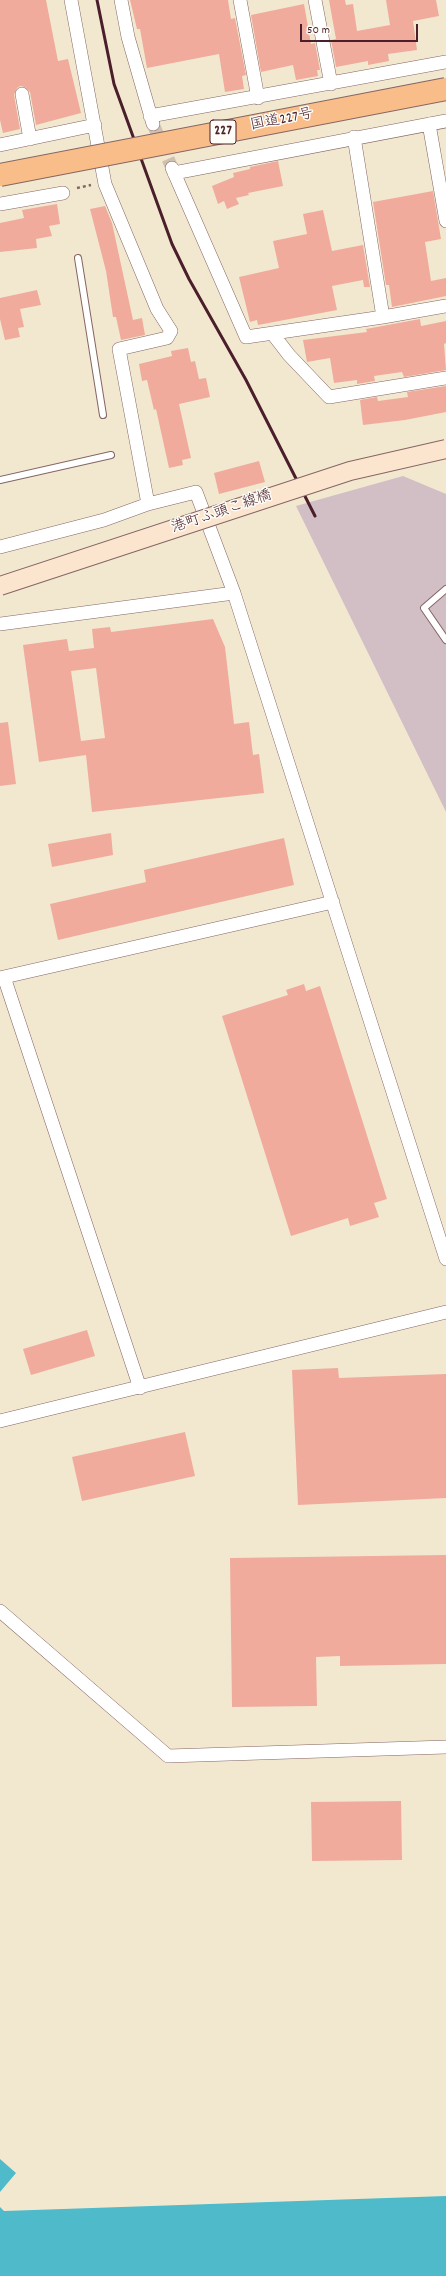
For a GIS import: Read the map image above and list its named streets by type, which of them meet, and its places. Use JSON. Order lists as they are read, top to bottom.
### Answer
{
  "streets": {
    "highway": ["国道227号", "227"],
    "street": ["港町ふ頭こ線橋"]
  },
  "scale_bar": "50 m"
}
